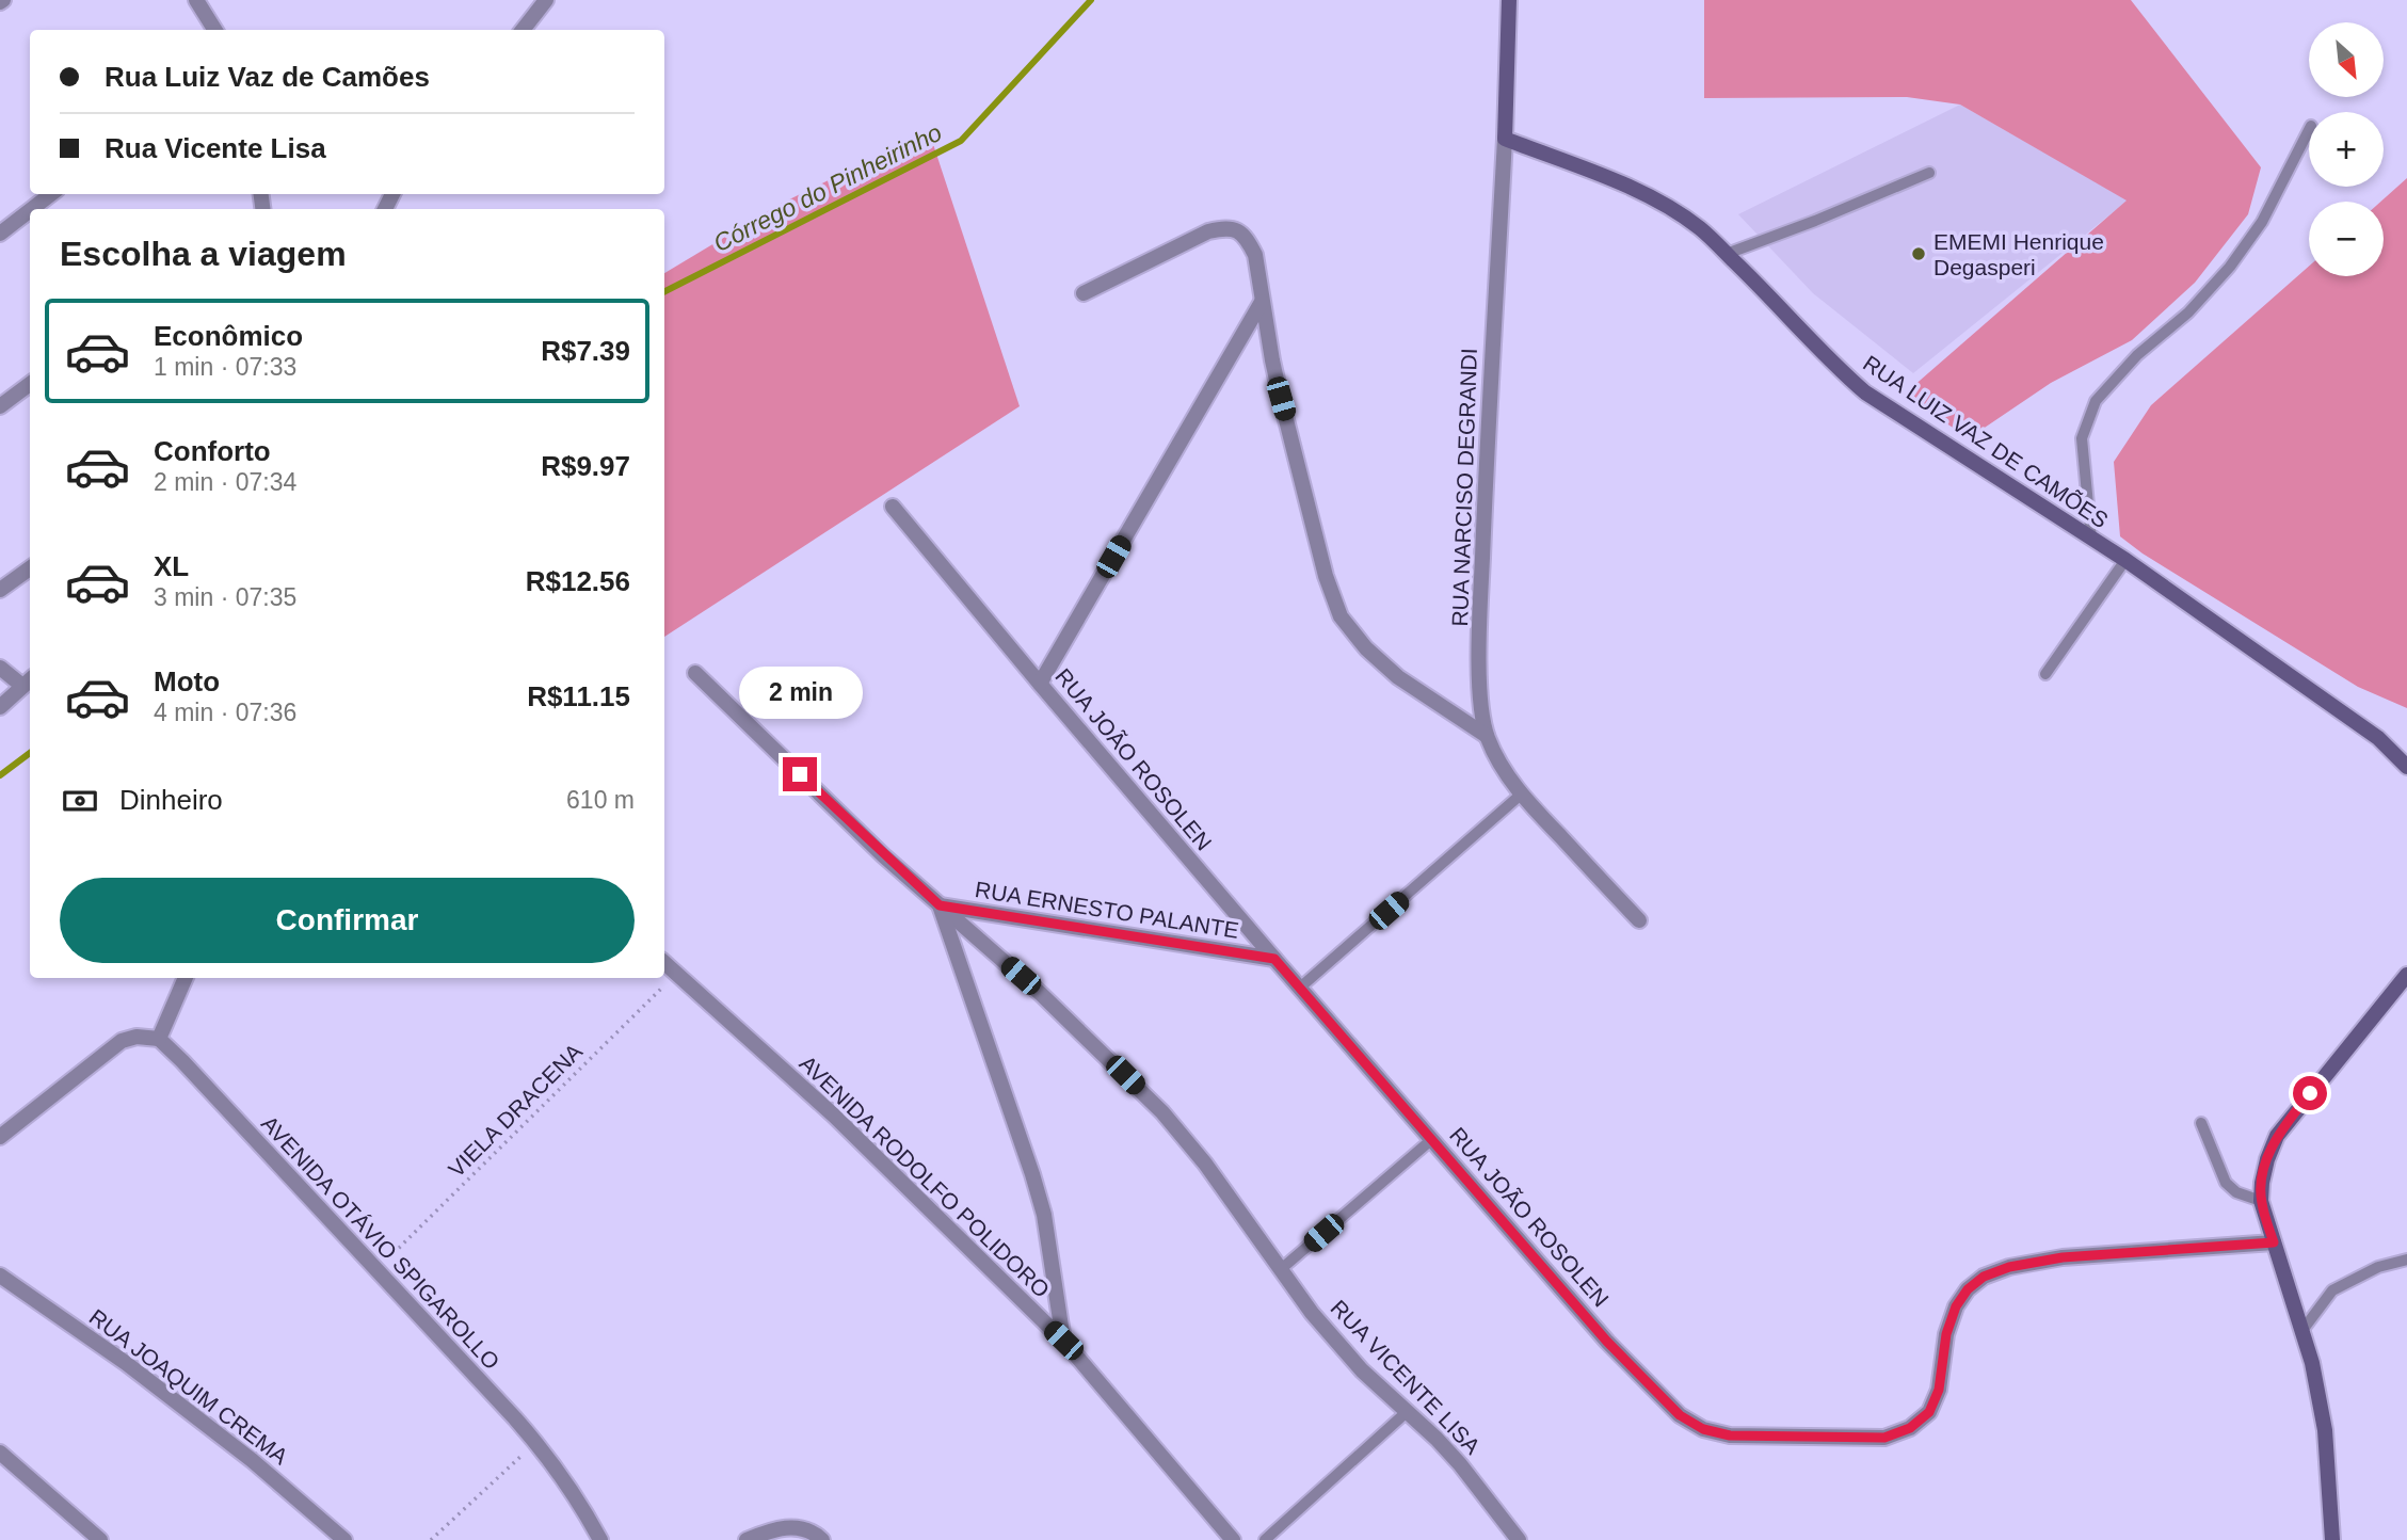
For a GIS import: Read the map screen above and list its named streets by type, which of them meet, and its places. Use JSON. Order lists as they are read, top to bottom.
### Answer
{
  "streets": {
    "main road": ["RUA LUIZ VAZ DE CAMÕES", "RUA NARCISO DEGRANDI"],
    "street": [
      "RUA JOÃO ROSOLEN",
      "RUA ERNESTO PALANTE",
      "AVENIDA RODOLFO POLIDORO",
      "AVENIDA OTÁVIO SPIGAROLLO",
      "RUA VICENTE LISA",
      "RUA JOAQUIM CREMA"
    ],
    "path": ["VIELA DRACENA"]
  },
  "crossings": [
    ["RUA LUIZ VAZ DE CAMÕES", "RUA NARCISO DEGRANDI"],
    ["RUA JOÃO ROSOLEN", "RUA ERNESTO PALANTE"],
    ["RUA ERNESTO PALANTE", "AVENIDA RODOLFO POLIDORO"],
    ["RUA ERNESTO PALANTE", "RUA VICENTE LISA"],
    ["VIELA DRACENA", "AVENIDA RODOLFO POLIDORO"],
    ["VIELA DRACENA", "AVENIDA OTÁVIO SPIGAROLLO"]
  ],
  "water": ["Córrego do Pinheirinho"],
  "places": ["EMEMI Henrique Degasperi"],
  "north": "bottom right",
  "page": {
    "map_buttons": ["+", "−"],
    "banner": ["Rua Luiz Vaz de Camões", "Rua Vicente Lisa"],
    "heading": "Escolha a viagem",
    "list": [
      {
        "name": "Econômico",
        "note": "1 min · 07:33",
        "value": "R$7.39"
      },
      {
        "name": "Conforto",
        "note": "2 min · 07:34",
        "value": "R$9.97"
      },
      {
        "name": "XL",
        "note": "3 min · 07:35",
        "value": "R$12.56"
      },
      {
        "name": "Moto",
        "note": "4 min · 07:36",
        "value": "R$11.15"
      }
    ],
    "bubble": "2 min",
    "pay": ["Dinheiro", "610 m"],
    "buttons": "Confirmar"
  }
}
